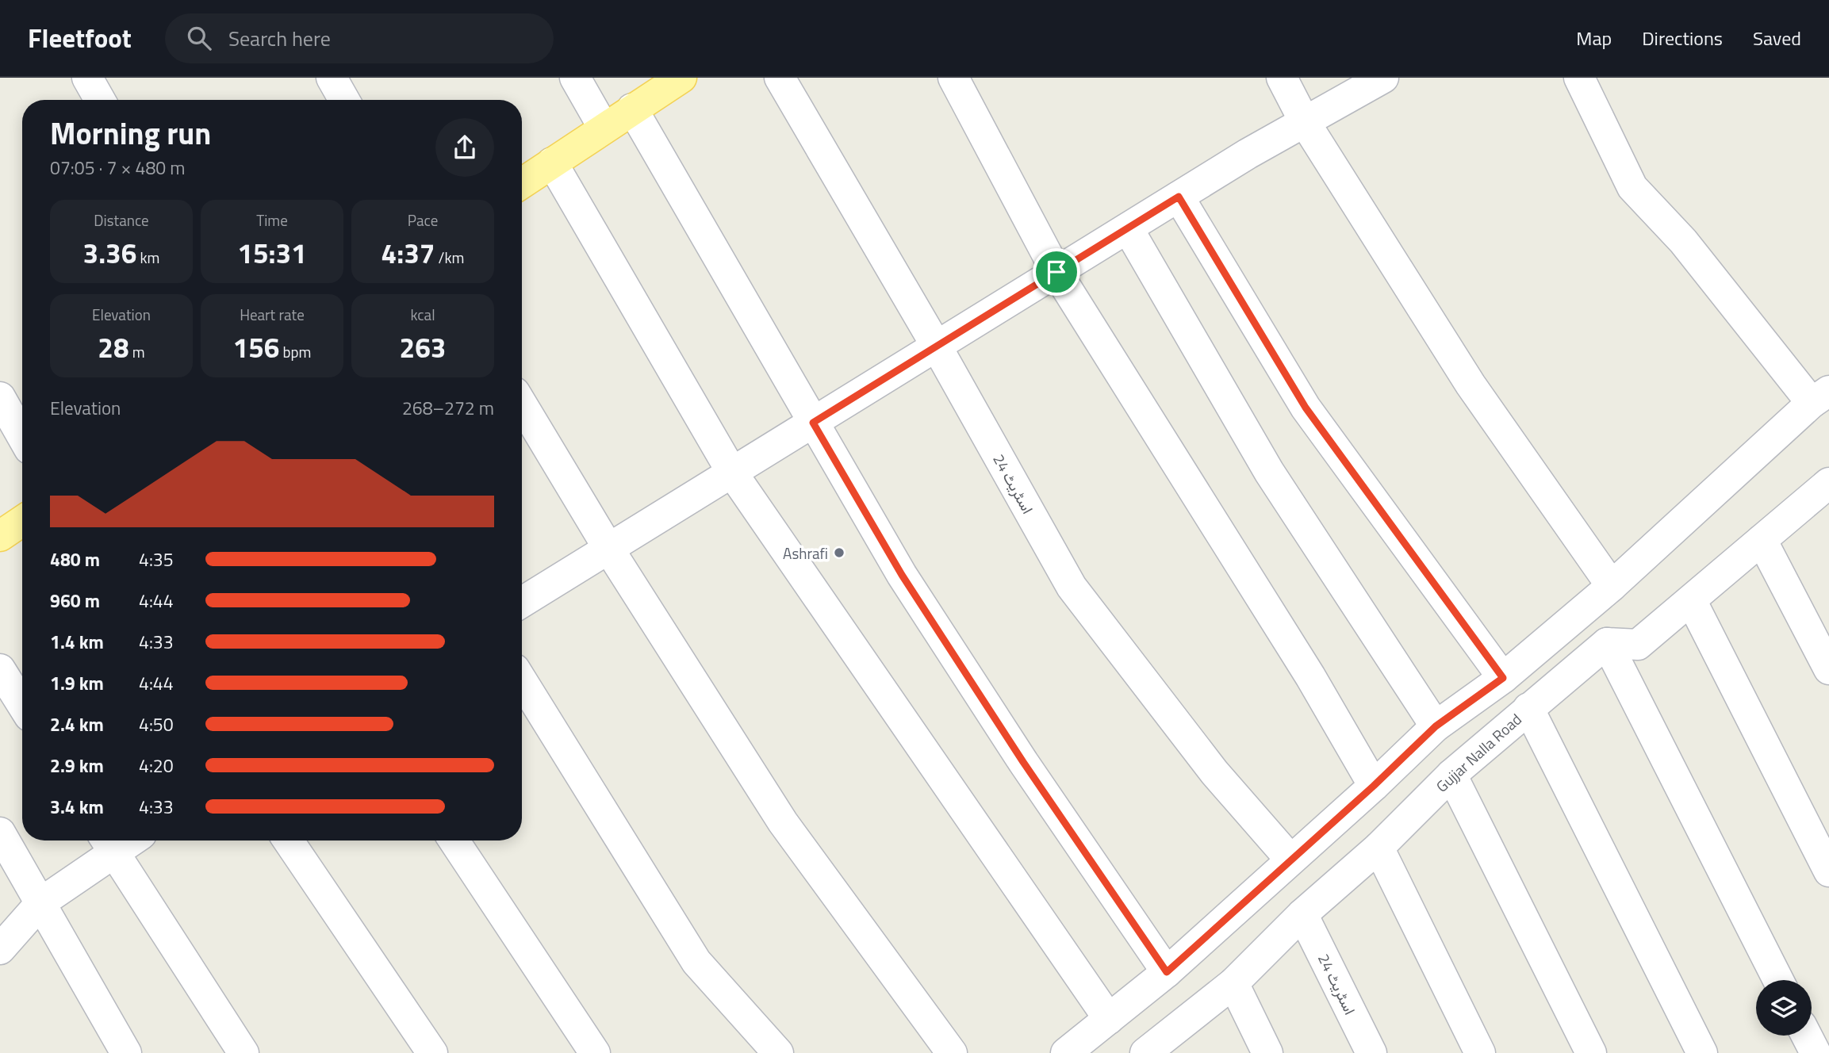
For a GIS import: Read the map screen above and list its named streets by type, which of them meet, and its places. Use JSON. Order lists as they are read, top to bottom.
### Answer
{
  "streets": {
    "street": ["اسٹریٹ 24", "Gujjar Nalla Road"]
  },
  "crossings": [
    ["اسٹریٹ 24", "Gujjar Nalla Road"]
  ],
  "places": ["Ashrafi"],
  "page": {
    "header": "Fleetfoot",
    "search": "Search here",
    "nav": ["Map", "Directions", "Saved"],
    "heading": ["Morning run", "07:05 · 7 × 480 m"],
    "stats": [
      ["Distance", "3.36 km"],
      ["Time", "15:31"],
      ["Pace", "4:37 /km"],
      ["Elevation", "28 m"],
      ["Heart rate", "156 bpm"],
      ["kcal", "263"]
    ],
    "chart": ["Elevation", "268–272 m"],
    "list": [
      {
        "name": "480 m",
        "note": "4:35"
      },
      {
        "name": "960 m",
        "note": "4:44"
      },
      {
        "name": "1.4 km",
        "note": "4:33"
      },
      {
        "name": "1.9 km",
        "note": "4:44"
      },
      {
        "name": "2.4 km",
        "note": "4:50"
      },
      {
        "name": "2.9 km",
        "note": "4:20"
      },
      {
        "name": "3.4 km",
        "note": "4:33"
      }
    ]
  }
}
